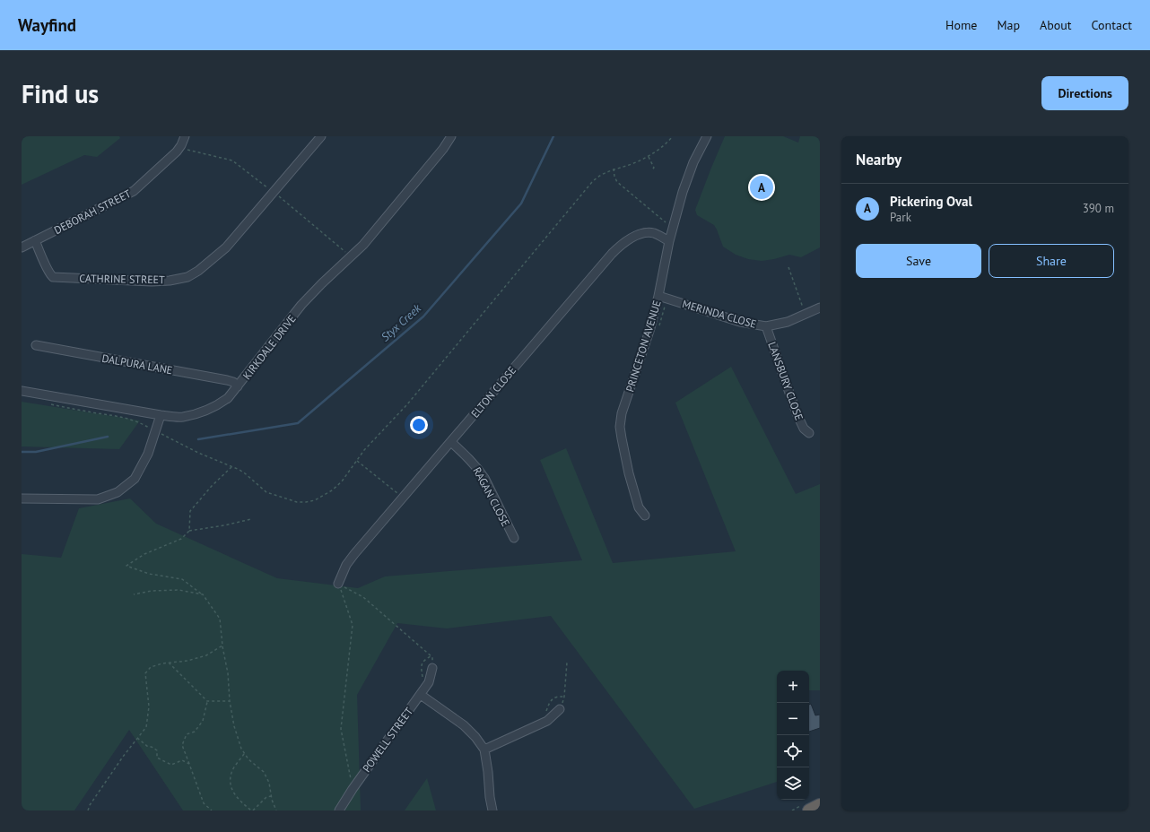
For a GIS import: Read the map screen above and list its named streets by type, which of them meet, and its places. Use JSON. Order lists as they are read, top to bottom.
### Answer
{
  "streets": {
    "street": [
      "DEBORAH STREET",
      "CATHRINE STREET",
      "MERINDA CLOSE",
      "PRINCETON AVENUE",
      "KIRKDALE DRIVE",
      "DALPURA LANE",
      "LANSBURY CLOSE",
      "ELTON CLOSE",
      "RAGAN CLOSE",
      "POWELL STREET"
    ]
  },
  "crossings": [
    ["DEBORAH STREET", "CATHRINE STREET"],
    ["MERINDA CLOSE", "PRINCETON AVENUE"],
    ["MERINDA CLOSE", "LANSBURY CLOSE"],
    ["PRINCETON AVENUE", "ELTON CLOSE"],
    ["KIRKDALE DRIVE", "DALPURA LANE"],
    ["ELTON CLOSE", "RAGAN CLOSE"]
  ],
  "water": ["Styx Creek"],
  "page": {
    "header": "Wayfind",
    "nav": [
      "Home",
      "Map",
      "About",
      "Contact"
    ],
    "buttons": [
      "Directions",
      ["Save", "Share"]
    ],
    "title": "Find us",
    "heading": "Nearby",
    "pins": "A",
    "list": [
      {
        "mark": "A",
        "name": "Pickering Oval",
        "note": "Park",
        "value": "390 m"
      }
    ],
    "map_buttons": ["+", "−"]
  }
}
